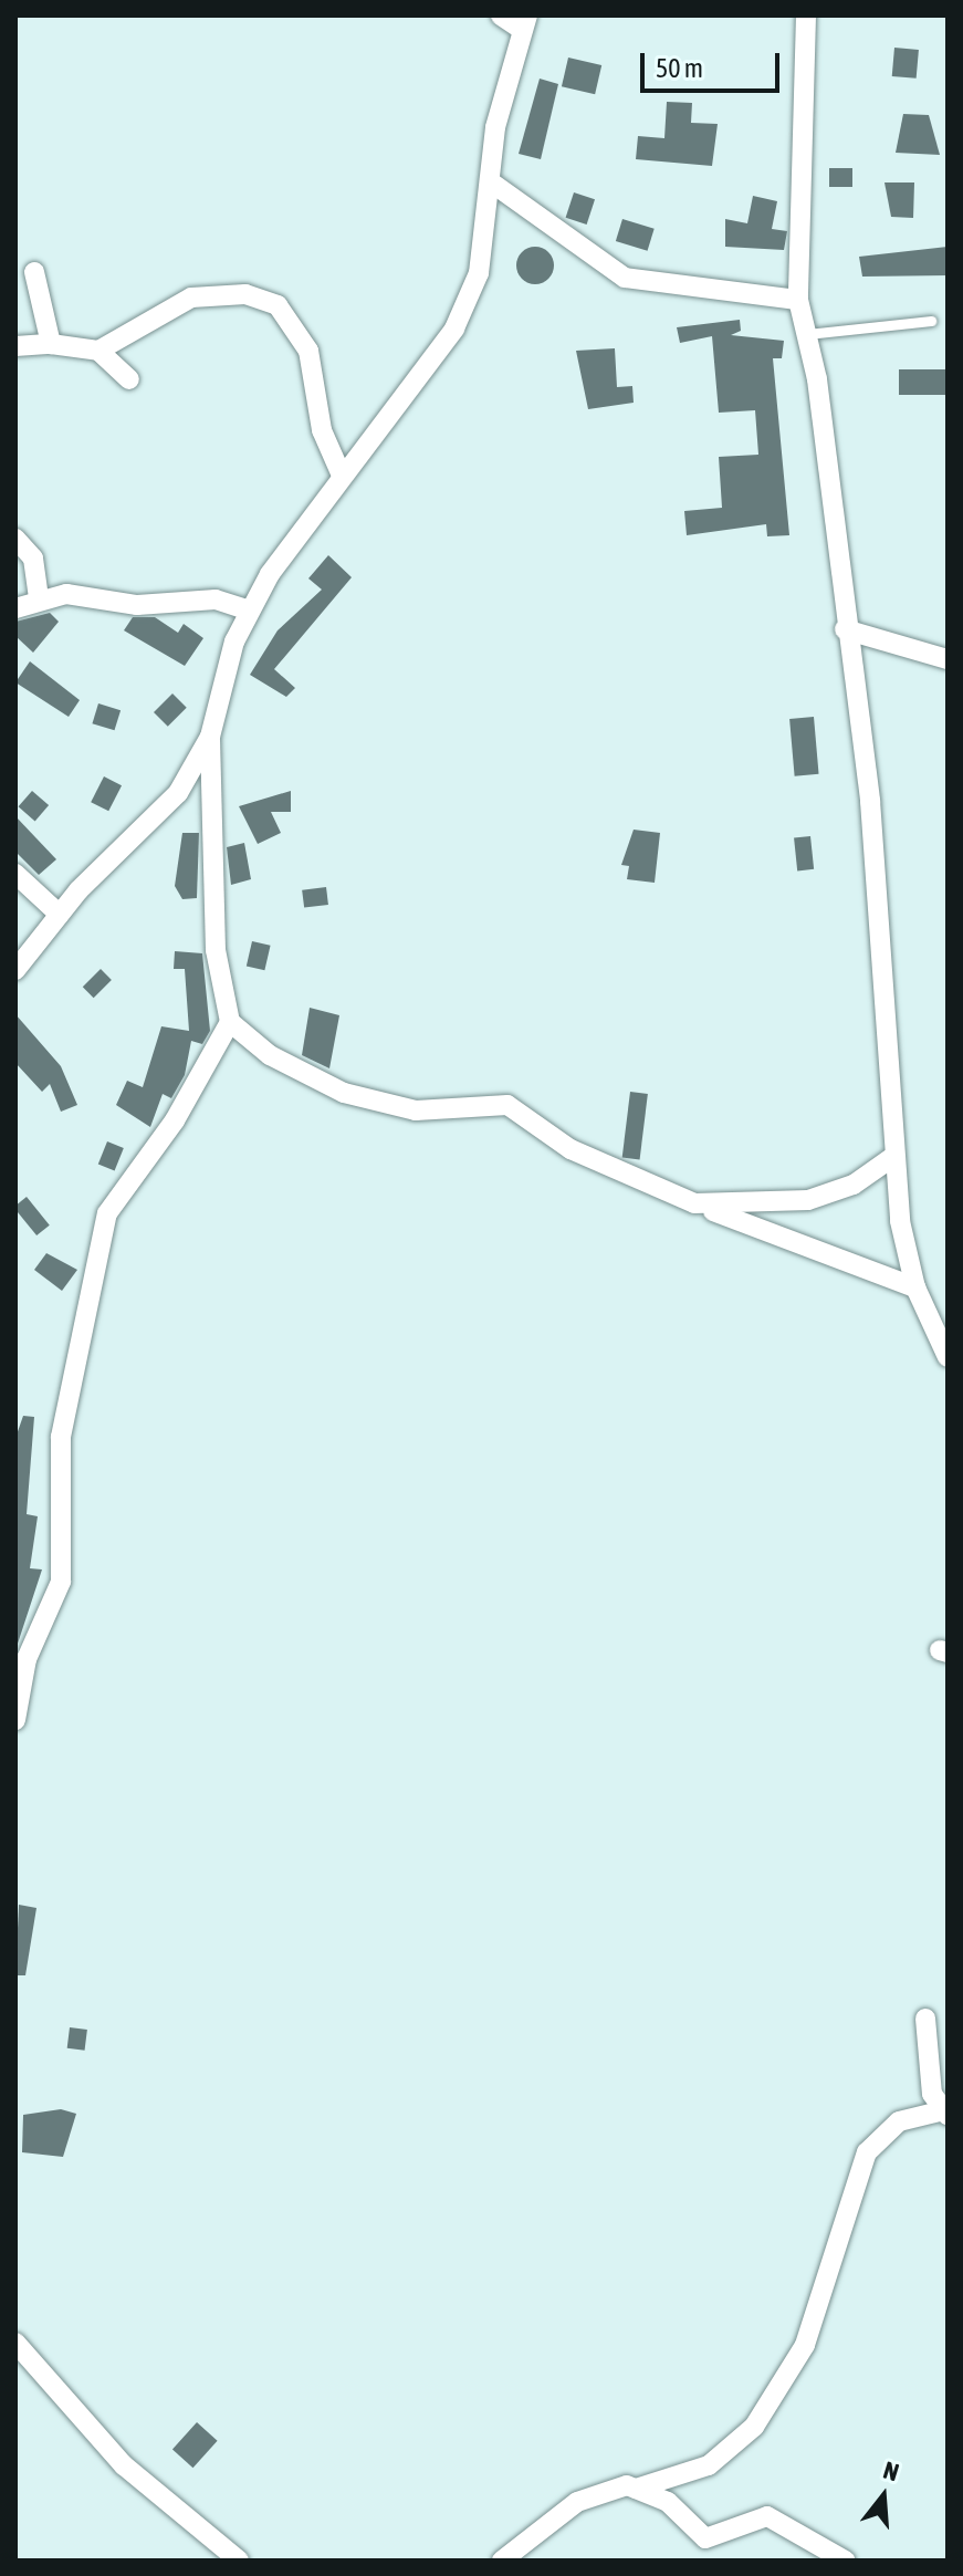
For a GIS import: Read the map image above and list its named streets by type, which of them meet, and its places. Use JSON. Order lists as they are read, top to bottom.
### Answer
{
  "scale_bar": "50 m",
  "north": "top"
}
